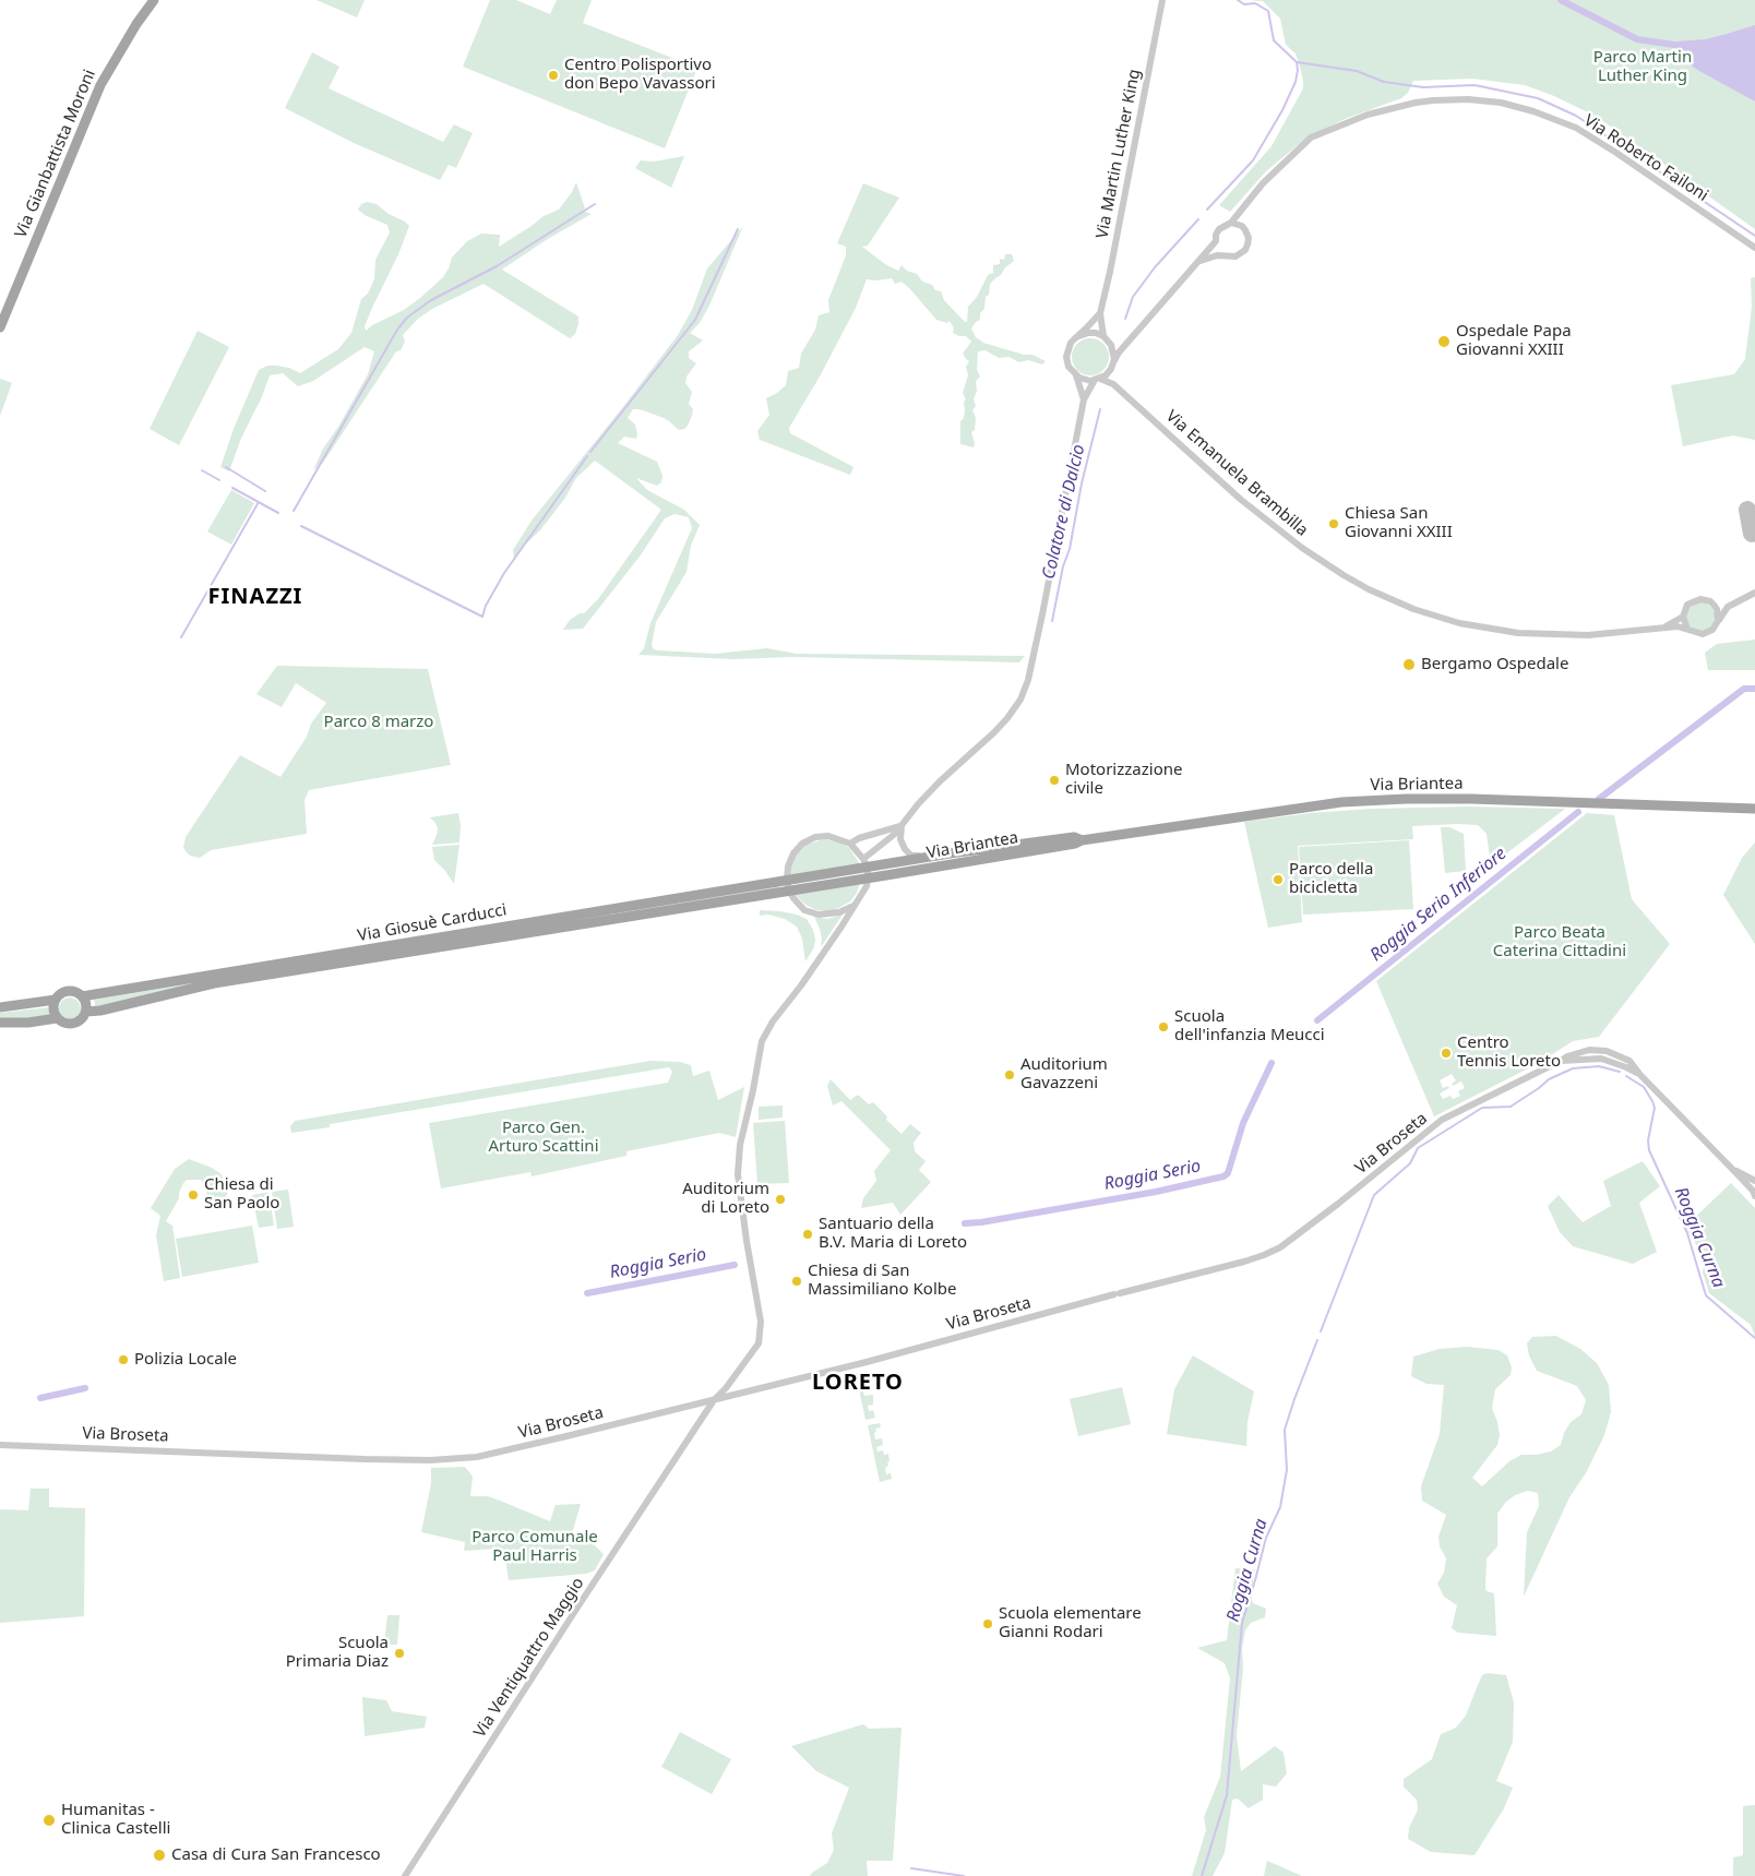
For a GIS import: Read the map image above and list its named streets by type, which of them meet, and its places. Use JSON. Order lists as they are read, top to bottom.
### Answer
{
  "streets": {
    "main road": ["Via Gianbattista Moroni", "Via Briantea", "Via Giosuè Carducci"],
    "street": [
      "Via Martin Luther King",
      "Via Roberto Failoni",
      "Via Emanuela Brambilla",
      "Via Broseta",
      "Via Ventiquattro Maggio"
    ]
  },
  "crossings": [
    ["Via Martin Luther King", "Via Roberto Failoni"],
    ["Via Martin Luther King", "Via Emanuela Brambilla"],
    ["Via Roberto Failoni", "Via Emanuela Brambilla"],
    ["Via Briantea", "Via Giosuè Carducci"],
    ["Via Giosuè Carducci", "Via Ventiquattro Maggio"],
    ["Via Broseta", "Via Ventiquattro Maggio"]
  ],
  "districts": ["FINAZZI", "LORETO"],
  "water": [
    "Colatore di Dalcio",
    "Roggia Serio Inferiore",
    "Roggia Serio",
    "Roggia Curna"
  ],
  "parks": [
    "Parco Martin Luther King",
    "Parco 8 marzo",
    "Parco Beata Caterina Cittadini",
    "Parco Gen. Arturo Scattini",
    "Parco Comunale Paul Harris"
  ],
  "places": [
    "Centro Polisportivo don Bepo Vavassori",
    "Ospedale Papa Giovanni XXIII",
    "Chiesa San Giovanni XXIII",
    "Bergamo Ospedale",
    "Motorizzazione civile",
    "Parco della bicicletta",
    "Scuola dell'infanzia Meucci",
    "Centro Tennis Loreto",
    "Auditorium Gavazzeni",
    "Chiesa di San Paolo",
    "Auditorium di Loreto",
    "Santuario della B.V. Maria di Loreto",
    "Chiesa di San Massimiliano Kolbe",
    "Polizia Locale",
    "Scuola elementare Gianni Rodari",
    "Scuola Primaria Diaz",
    "Humanitas - Clinica Castelli",
    "Casa di Cura San Francesco"
  ]
}
